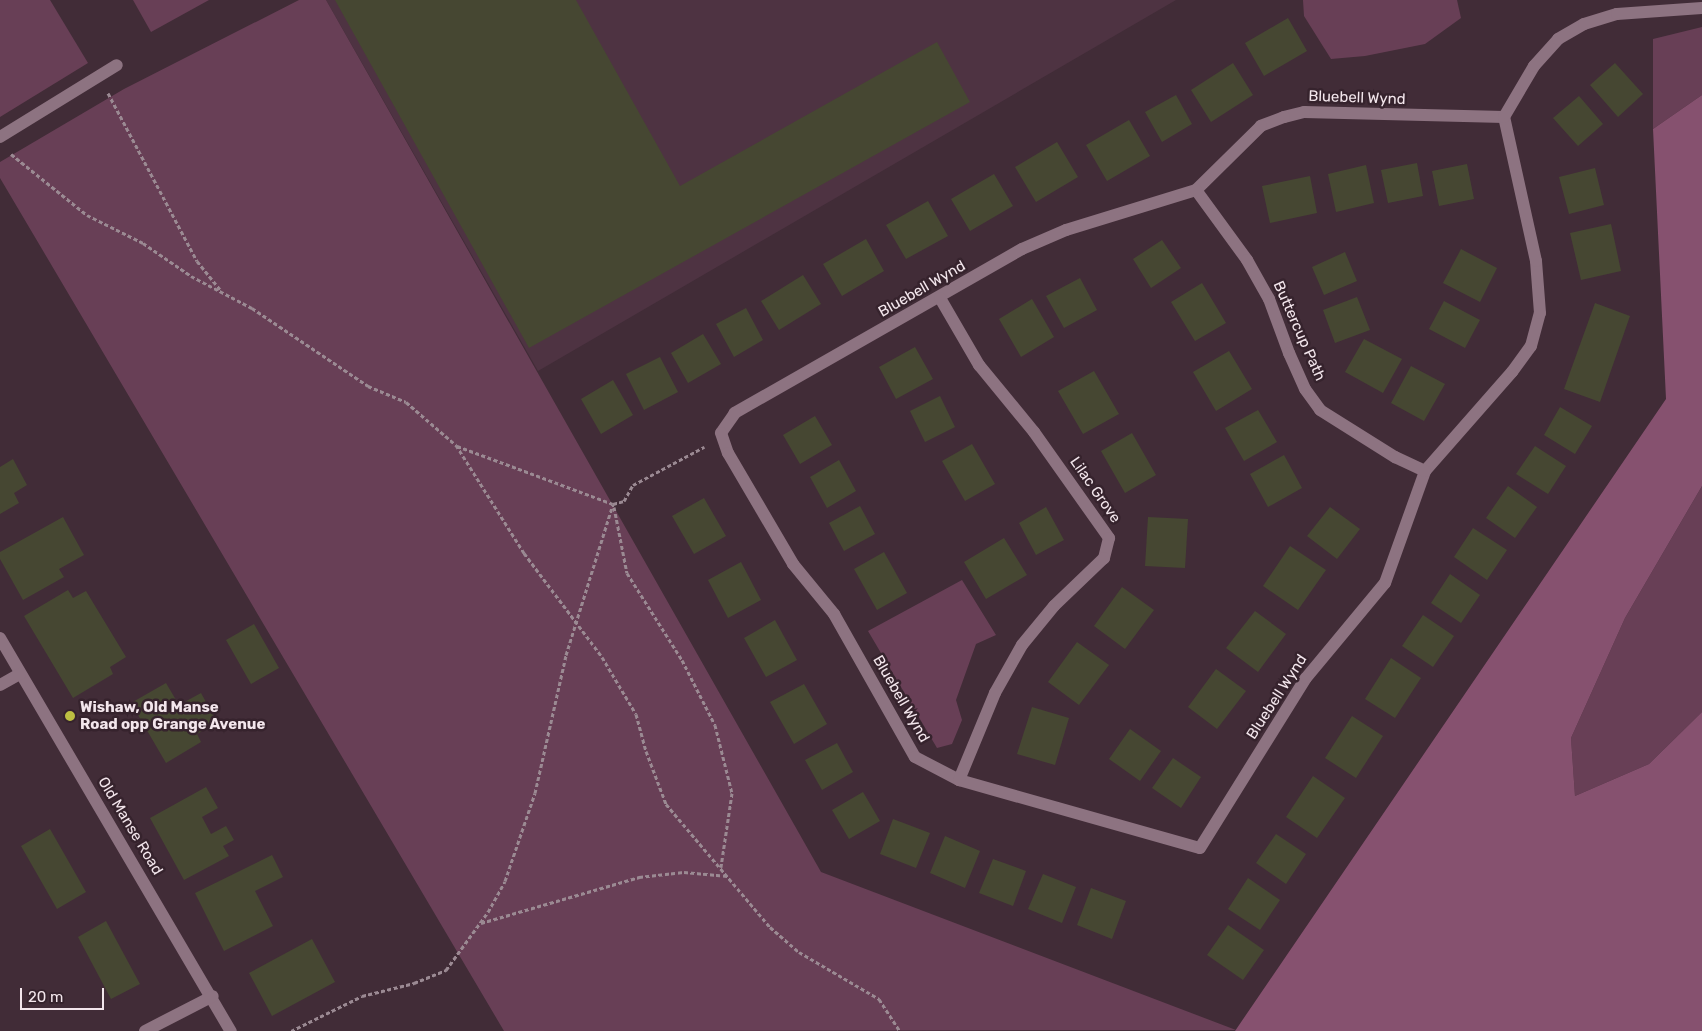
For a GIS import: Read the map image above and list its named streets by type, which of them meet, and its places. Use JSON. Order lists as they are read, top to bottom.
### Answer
{
  "streets": {
    "street": [
      "Bluebell Wynd",
      "Buttercup Path",
      "Lilac Grove",
      "Old Manse Road"
    ]
  },
  "crossings": [
    ["Bluebell Wynd", "Buttercup Path"],
    ["Bluebell Wynd", "Lilac Grove"]
  ],
  "places": ["Wishaw, Old Manse Road opp Grange Avenue"],
  "scale_bar": "20 m"
}
